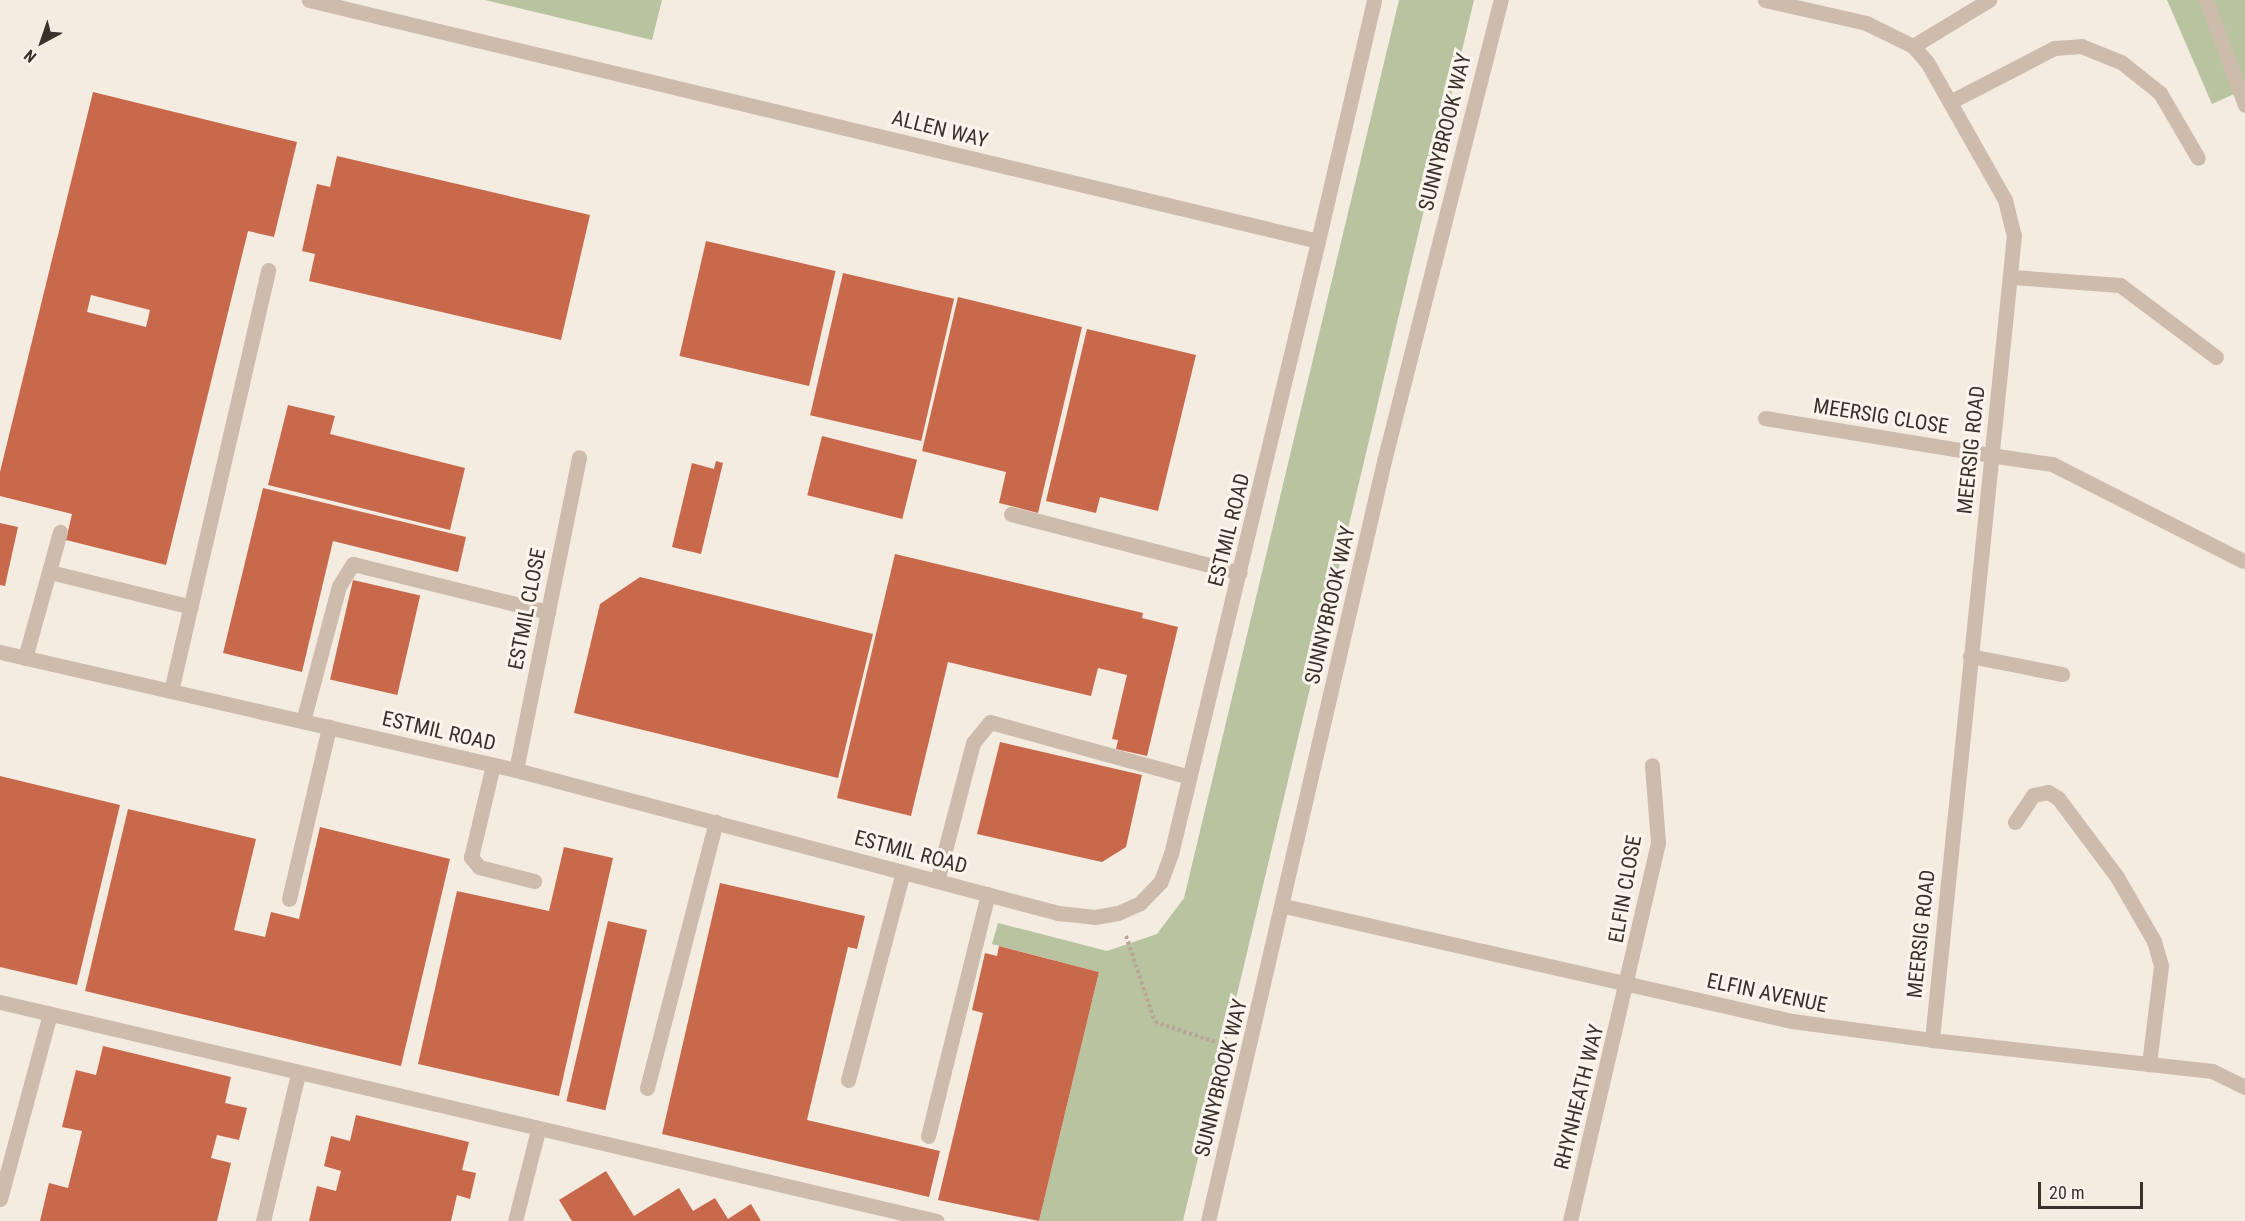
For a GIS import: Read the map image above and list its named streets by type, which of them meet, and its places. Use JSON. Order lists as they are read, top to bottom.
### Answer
{
  "streets": {
    "street": [
      "ALLEN WAY",
      "SUNNYBROOK WAY",
      "MEERSIG CLOSE",
      "MEERSIG ROAD",
      "ESTMIL ROAD",
      "ESTMIL CLOSE",
      "ELFIN CLOSE",
      "ELFIN AVENUE",
      "RHYNHEATH WAY"
    ]
  },
  "crossings": [
    ["ALLEN WAY", "ESTMIL ROAD"],
    ["SUNNYBROOK WAY", "ELFIN AVENUE"],
    ["MEERSIG CLOSE", "MEERSIG ROAD"],
    ["MEERSIG ROAD", "ELFIN AVENUE"],
    ["ESTMIL ROAD", "ESTMIL CLOSE"],
    ["ELFIN CLOSE", "ELFIN AVENUE"],
    ["ELFIN CLOSE", "RHYNHEATH WAY"],
    ["ELFIN AVENUE", "RHYNHEATH WAY"]
  ],
  "scale_bar": "20 m",
  "north": "bottom left"
}
